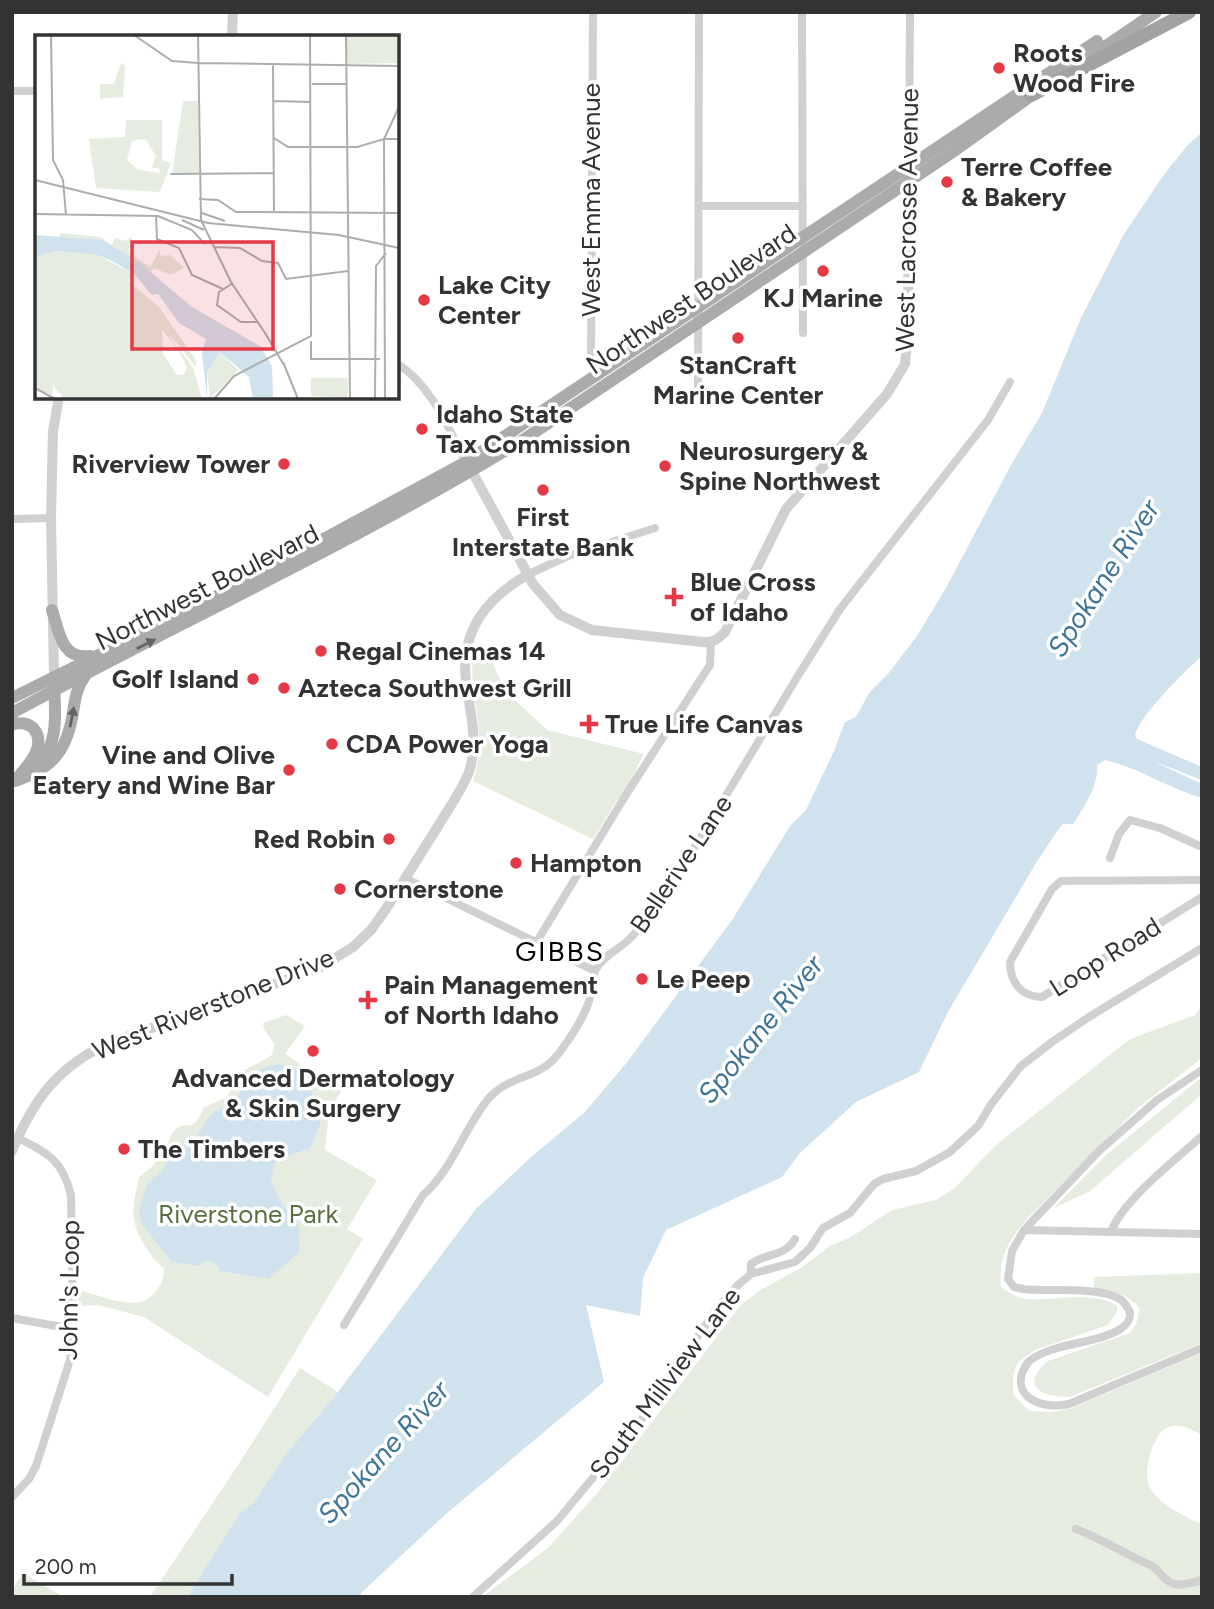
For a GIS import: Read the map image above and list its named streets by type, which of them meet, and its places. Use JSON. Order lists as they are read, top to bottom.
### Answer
{
  "streets": {
    "main road": ["Northwest Boulevard"],
    "street": [
      "West Emma Avenue",
      "West Lacrosse Avenue",
      "Bellerive Lane",
      "Loop Road",
      "West Riverstone Drive",
      "John's Loop",
      "South Millview Lane"
    ]
  },
  "crossings": [
    ["West Emma Avenue", "Northwest Boulevard"],
    ["West Lacrosse Avenue", "Northwest Boulevard"],
    ["West Riverstone Drive", "John's Loop"]
  ],
  "districts": ["GIBBS"],
  "water": ["Spokane River"],
  "parks": ["Riverstone Park"],
  "places": {
    "other": [
      "Roots Wood Fire",
      "Terre Coffee & Bakery",
      "KJ Marine",
      "Lake City Center",
      "StanCraft Marine Center",
      "Idaho State Tax Commission",
      "Riverview Tower",
      "Neurosurgery & Spine Northwest",
      "First Interstate Bank",
      "Regal Cinemas 14",
      "Golf Island",
      "Azteca Southwest Grill",
      "CDA Power Yoga",
      "Vine and Olive Eatery and Wine Bar",
      "Red Robin",
      "Hampton",
      "Cornerstone",
      "Le Peep",
      "Advanced Dermatology & Skin Surgery",
      "The Timbers"
    ],
    "health": ["Blue Cross of Idaho", "True Life Canvas", "Pain Management of North Idaho"]
  },
  "scale_bar": "200 m"
}
